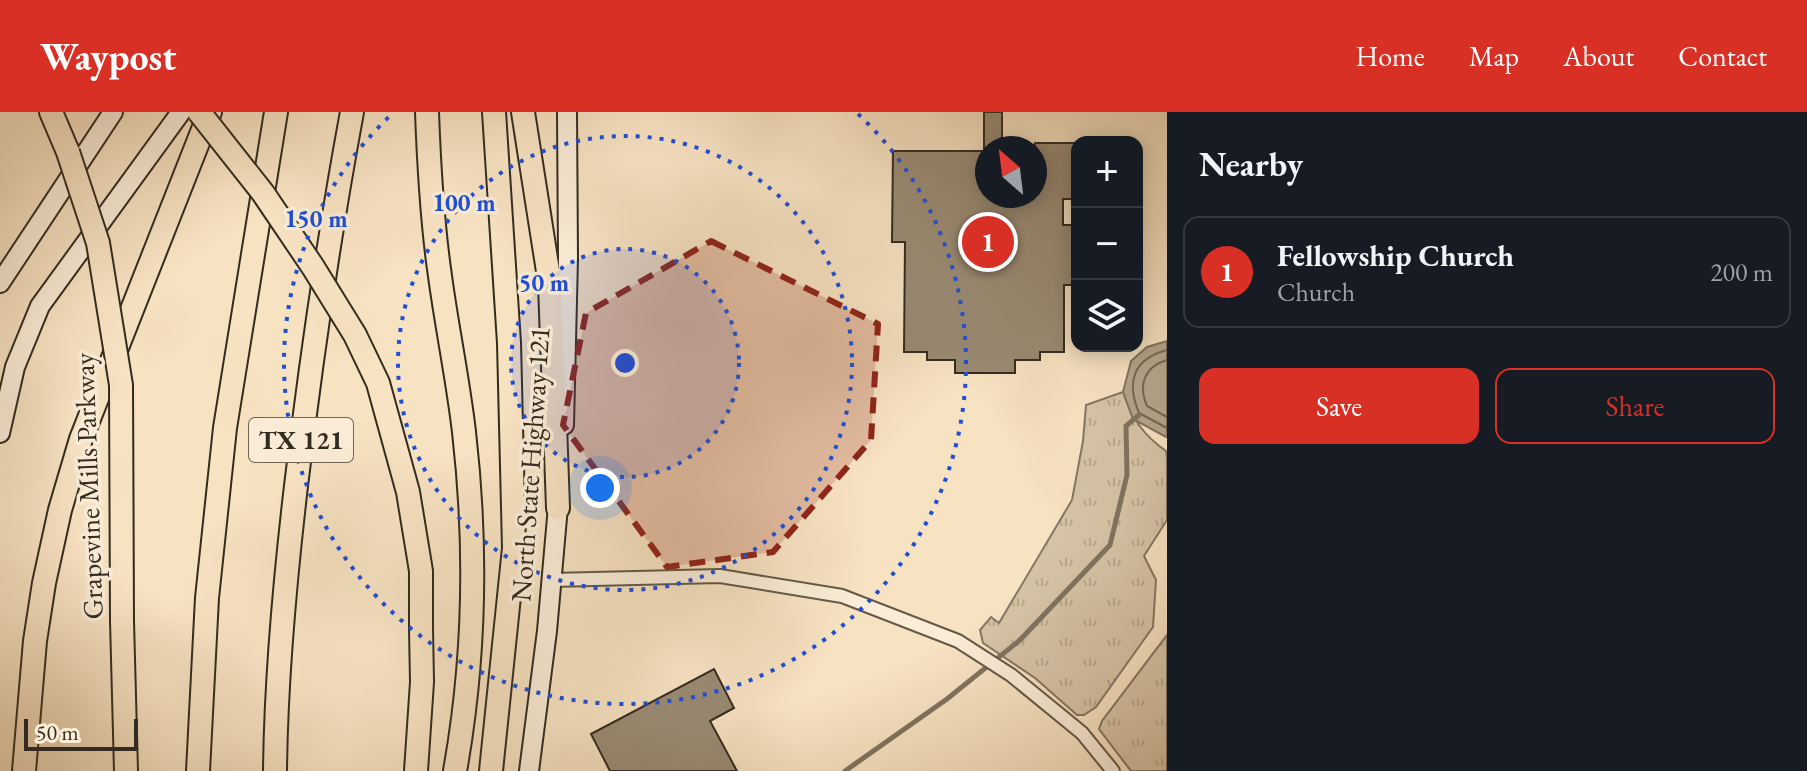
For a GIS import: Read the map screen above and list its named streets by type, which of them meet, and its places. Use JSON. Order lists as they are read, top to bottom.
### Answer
{
  "streets": {
    "highway": ["TX 121", "Grapevine Mills Parkway"],
    "main road": ["North State Highway 121"]
  },
  "scale_bar": "50 m",
  "north": "top left",
  "page": {
    "header": "Waypost",
    "nav": [
      "Home",
      "Map",
      "About",
      "Contact"
    ],
    "heading": "Nearby",
    "map_buttons": ["+", "−"],
    "pins": "1",
    "list": [
      {
        "mark": "1",
        "name": "Fellowship Church",
        "note": "Church",
        "value": "200 m"
      }
    ],
    "buttons": ["Save", "Share"],
    "scale": "50 m"
  },
  "rings": ["100 m", "150 m", "50 m"]
}
